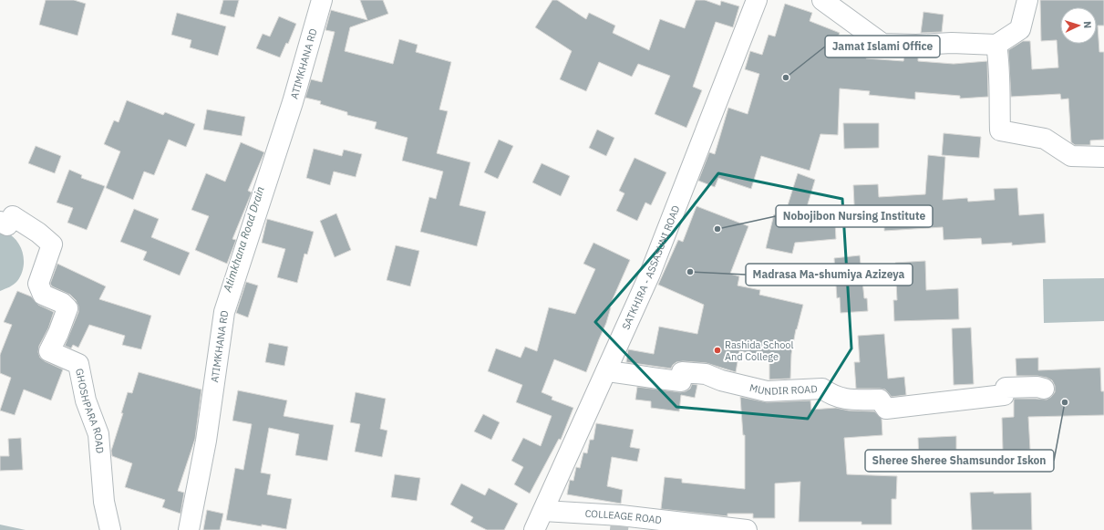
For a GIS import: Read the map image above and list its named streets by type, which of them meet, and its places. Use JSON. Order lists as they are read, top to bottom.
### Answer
{
  "streets": {
    "street": [
      "ATIMKHANA RD",
      "SATKHIRA - ASSASUNI ROAD",
      "MUNDIR ROAD",
      "GHOSHPARA ROAD",
      "COLLEAGE ROAD"
    ]
  },
  "crossings": [
    ["SATKHIRA - ASSASUNI ROAD", "MUNDIR ROAD"],
    ["SATKHIRA - ASSASUNI ROAD", "COLLEAGE ROAD"]
  ],
  "water": ["Atimkhana Road Drain"],
  "places": [
    "Jamat Islami Office",
    "Nobojibon Nursing Institute",
    "Madrasa Ma-shumiya Azizeya",
    "Rashida School And College",
    "Sheree Sheree Shamsundor Iskon"
  ],
  "north": "right"
}
